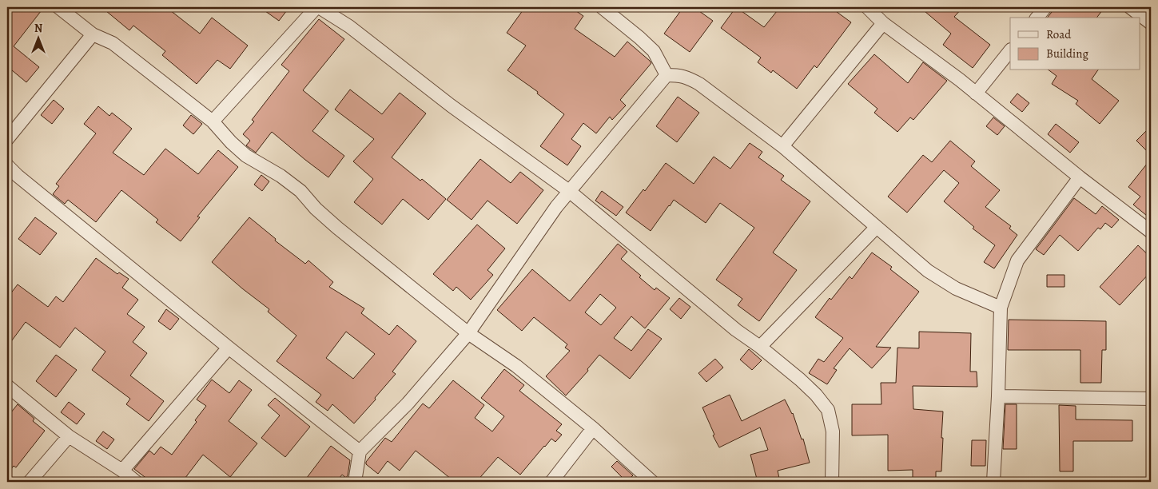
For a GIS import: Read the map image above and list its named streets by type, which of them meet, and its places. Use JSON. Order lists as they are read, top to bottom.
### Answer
{
  "legend": ["Road", "Building"],
  "north": "top"
}
